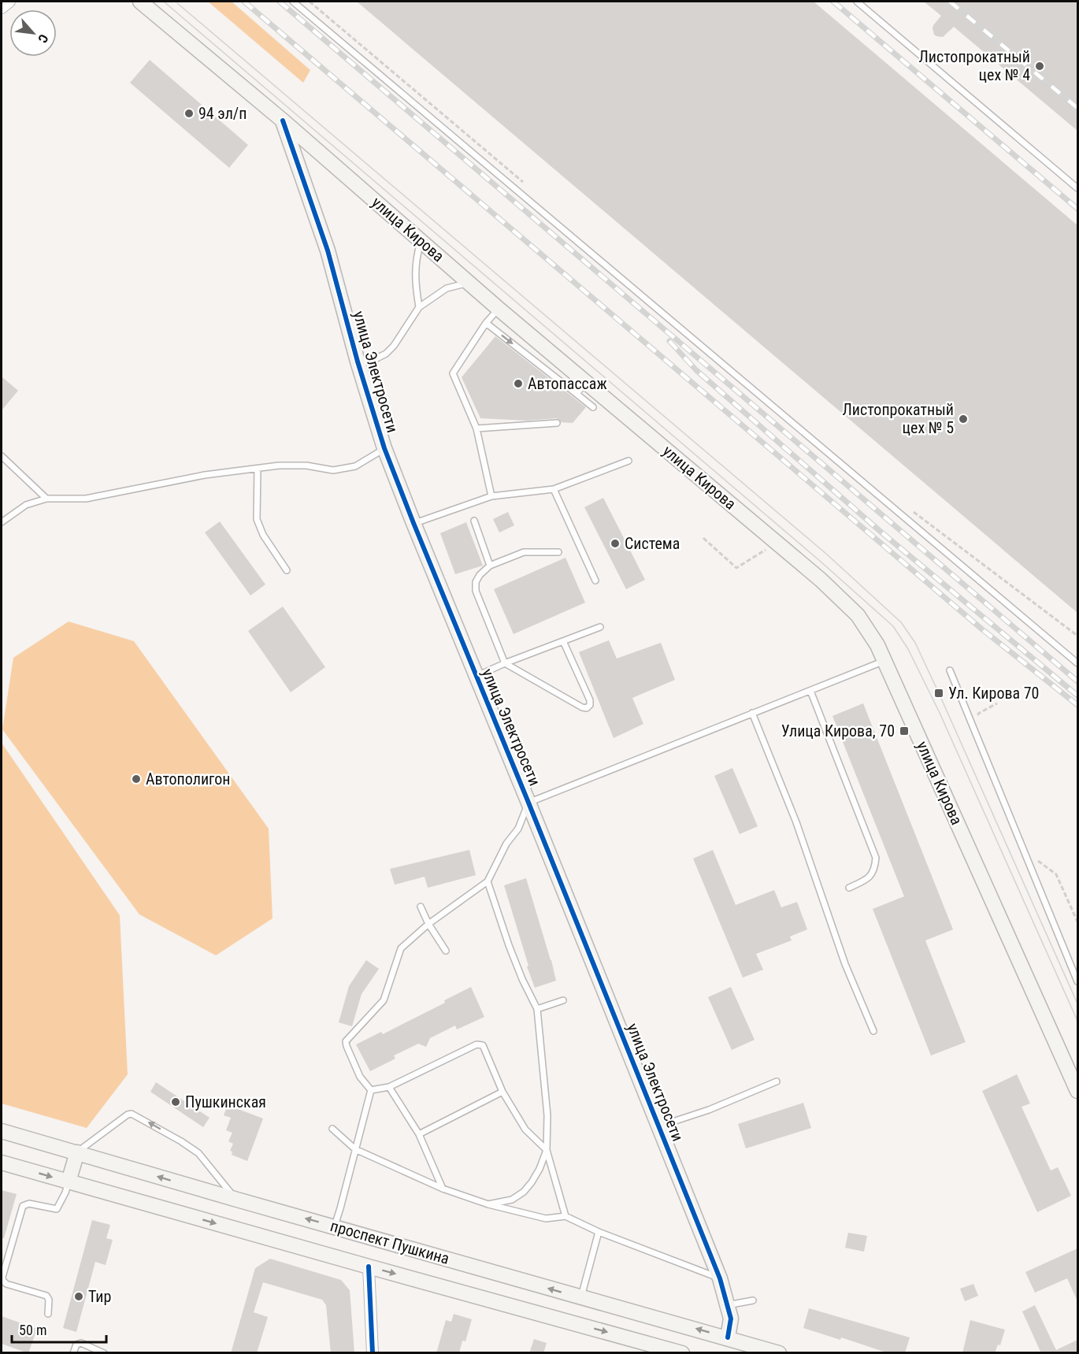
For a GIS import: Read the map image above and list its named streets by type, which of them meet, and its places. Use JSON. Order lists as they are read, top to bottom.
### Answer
{
  "streets": {
    "main road": ["улица Кирова", "улица Электросети", "проспект Пушкина"]
  },
  "crossings": [
    ["улица Кирова", "улица Электросети"],
    ["улица Электросети", "проспект Пушкина"]
  ],
  "places": {
    "other": [
      "Листопрокатный цех № 4",
      "94 эл/п",
      "Автопассаж",
      "Листопрокатный цех № 5",
      "Система",
      "Автополигон",
      "Пушкинская",
      "Тир"
    ],
    "transit": ["Ул. Кирова 70", "Улица Кирова, 70"]
  },
  "scale_bar": "50 m",
  "north": "bottom right"
}
